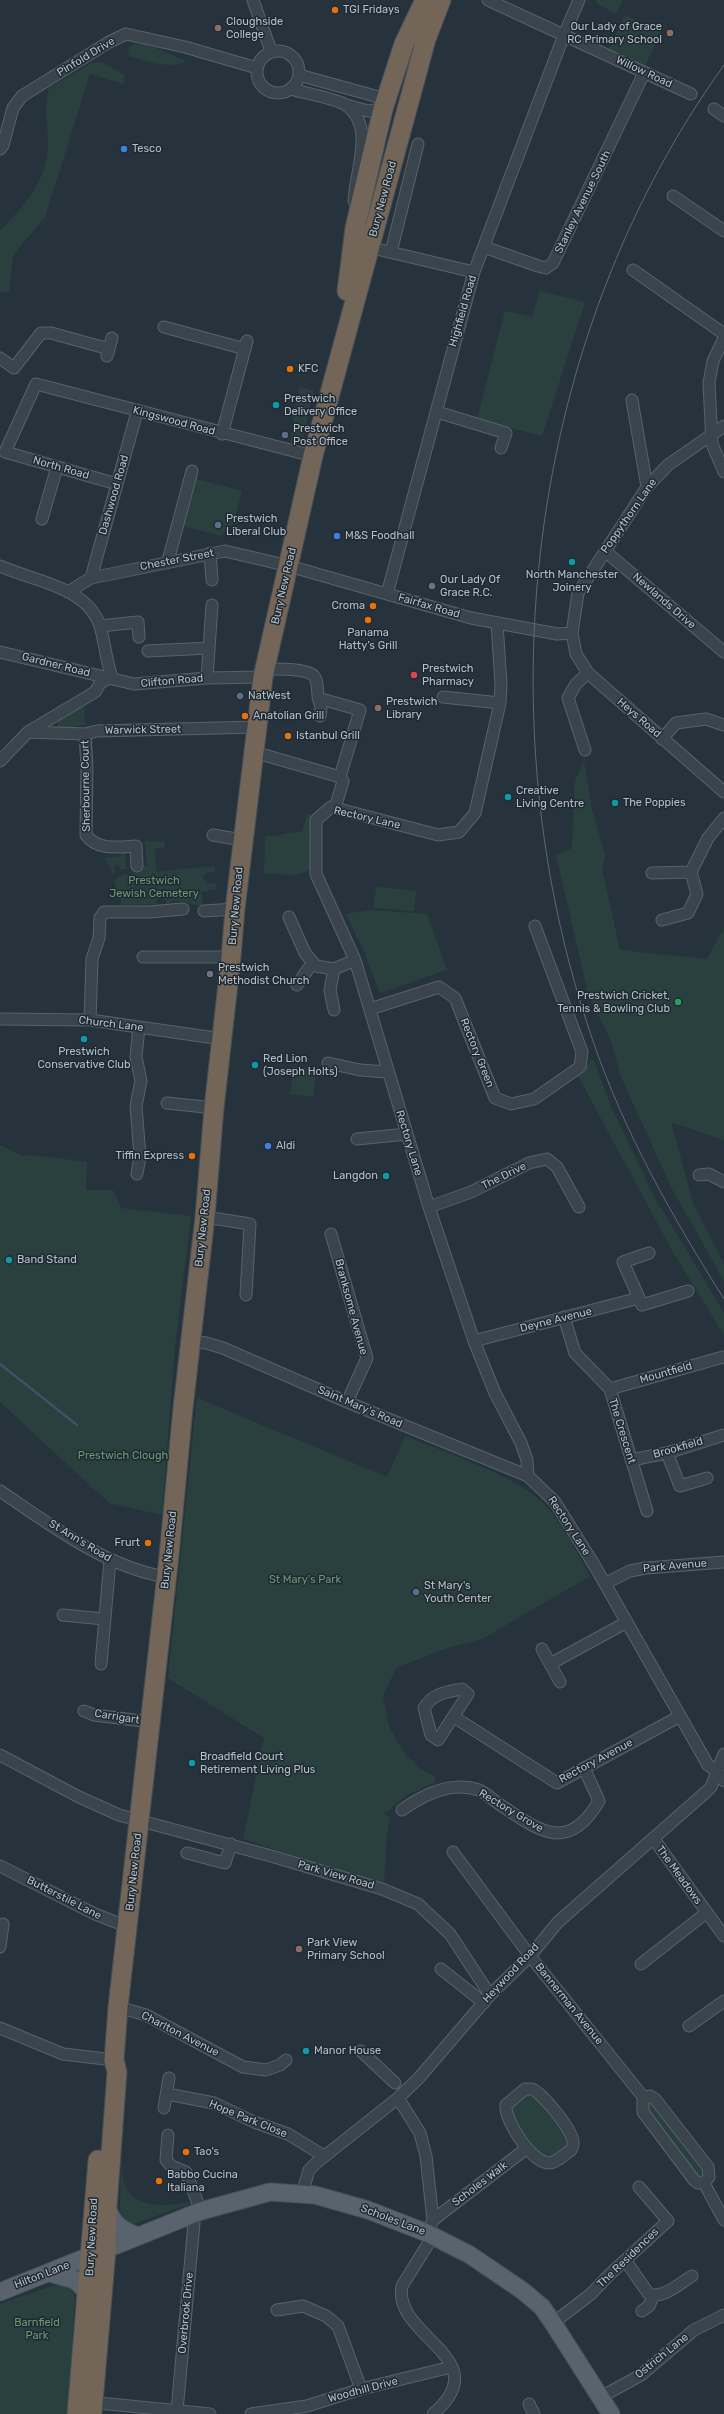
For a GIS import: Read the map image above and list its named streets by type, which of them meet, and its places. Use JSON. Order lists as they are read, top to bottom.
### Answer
{
  "streets": {
    "highway": ["Bury New Road"],
    "main road": ["Scholes Lane", "Hilton Lane"],
    "street": [
      "Pinfold Drive",
      "Willow Road",
      "Stanley Avenue South",
      "Highfield Road",
      "Kingswood Road",
      "North Road",
      "Dashwood Road",
      "Poppythorn Lane",
      "Chester Street",
      "Newlands Drive",
      "Fairfax Road",
      "Gardner Road",
      "Clifton Road",
      "Heys Road",
      "Warwick Street",
      "Sherbourne Court",
      "Rectory Lane",
      "Church Lane",
      "Rectory Green",
      "The Drive",
      "Branksome Avenue",
      "Deyne Avenue",
      "Mountfield",
      "Saint Mary's Road",
      "The Crescent",
      "Brookfield",
      "St Ann's Road",
      "Park Avenue",
      "Carrigart",
      "Rectory Avenue",
      "Rectory Grove",
      "Park View Road",
      "The Meadows",
      "Butterstile Lane",
      "Heywood Road",
      "Bannerman Avenue",
      "Charlton Avenue",
      "Hope Park Close",
      "Scholes Walk",
      "The Residences",
      "Overbrook Drive",
      "Ostrich Lane",
      "Woodhill Drive"
    ]
  },
  "crossings": [
    ["Willow Road", "Stanley Avenue South"],
    ["Willow Road", "Highfield Road"],
    ["Bury New Road", "Kingswood Road"],
    ["Bury New Road", "Chester Street"],
    ["Bury New Road", "Fairfax Road"],
    ["Bury New Road", "Clifton Road"],
    ["Bury New Road", "Warwick Street"],
    ["Bury New Road", "Church Lane"],
    ["Bury New Road", "Saint Mary's Road"],
    ["Bury New Road", "St Ann's Road"],
    ["Bury New Road", "Carrigart"],
    ["Bury New Road", "Park View Road"],
    ["Bury New Road", "Butterstile Lane"],
    ["Bury New Road", "Charlton Avenue"],
    ["Bury New Road", "Scholes Lane"],
    ["Bury New Road", "Hilton Lane"],
    ["Stanley Avenue South", "Highfield Road"],
    ["Highfield Road", "Fairfax Road"],
    ["Kingswood Road", "North Road"],
    ["Kingswood Road", "Dashwood Road"],
    ["North Road", "Dashwood Road"],
    ["Dashwood Road", "Chester Street"],
    ["Poppythorn Lane", "Newlands Drive"],
    ["Poppythorn Lane", "Fairfax Road"],
    ["Poppythorn Lane", "Heys Road"],
    ["Chester Street", "Fairfax Road"],
    ["Fairfax Road", "Heys Road"],
    ["Fairfax Road", "Rectory Lane"],
    ["Gardner Road", "Clifton Road"],
    ["Warwick Street", "Sherbourne Court"],
    ["Rectory Lane", "Rectory Green"],
    ["Rectory Lane", "The Drive"],
    ["Rectory Lane", "Deyne Avenue"],
    ["Rectory Lane", "Saint Mary's Road"],
    ["Rectory Lane", "Park Avenue"],
    ["Rectory Lane", "Rectory Avenue"],
    ["Rectory Lane", "Heywood Road"],
    ["Branksome Avenue", "Saint Mary's Road"],
    ["Deyne Avenue", "The Crescent"],
    ["Mountfield", "The Crescent"],
    ["The Crescent", "Brookfield"],
    ["Rectory Avenue", "Rectory Grove"],
    ["Park View Road", "Heywood Road"],
    ["The Meadows", "Heywood Road"],
    ["Heywood Road", "Bannerman Avenue"],
    ["Heywood Road", "Hope Park Close"],
    ["Heywood Road", "Scholes Lane"],
    ["Scholes Walk", "Scholes Lane"],
    ["Scholes Lane", "The Residences"],
    ["Scholes Lane", "Hilton Lane"],
    ["Scholes Lane", "Overbrook Drive"],
    ["Scholes Lane", "Ostrich Lane"]
  ],
  "parks": [
    "Prestwich Jewish Cemetery",
    "Prestwich Clough",
    "St Mary's Park",
    "Barnfield Park"
  ],
  "places": [
    "TGI Fridays",
    "Cloughside College",
    "Our Lady of Grace RC Primary School",
    "Tesco",
    "KFC",
    "Prestwich Delivery Office",
    "Prestwich Post Office",
    "Prestwich Liberal Club",
    "M&S Foodhall",
    "North Manchester Joinery",
    "Our Lady Of Grace R.C.",
    "Croma",
    "Panama Hatty’s Grill",
    "Prestwich Pharmacy",
    "NatWest",
    "Prestwich Library",
    "Anatolian Grill",
    "Istanbul Grill",
    "Creative Living Centre",
    "The Poppies",
    "Prestwich Methodist Church",
    "Prestwich Cricket, Tennis & Bowling Club",
    "Prestwich Conservative Club",
    "Red Lion (Joseph Holts)",
    "Aldi",
    "Tiffin Express",
    "Langdon",
    "Band Stand",
    "Frurt",
    "St Mary's Youth Center",
    "Broadfield Court Retirement Living Plus",
    "Park View Primary School",
    "Manor House",
    "Tao's",
    "Babbo Cucina Italiana"
  ]
}
